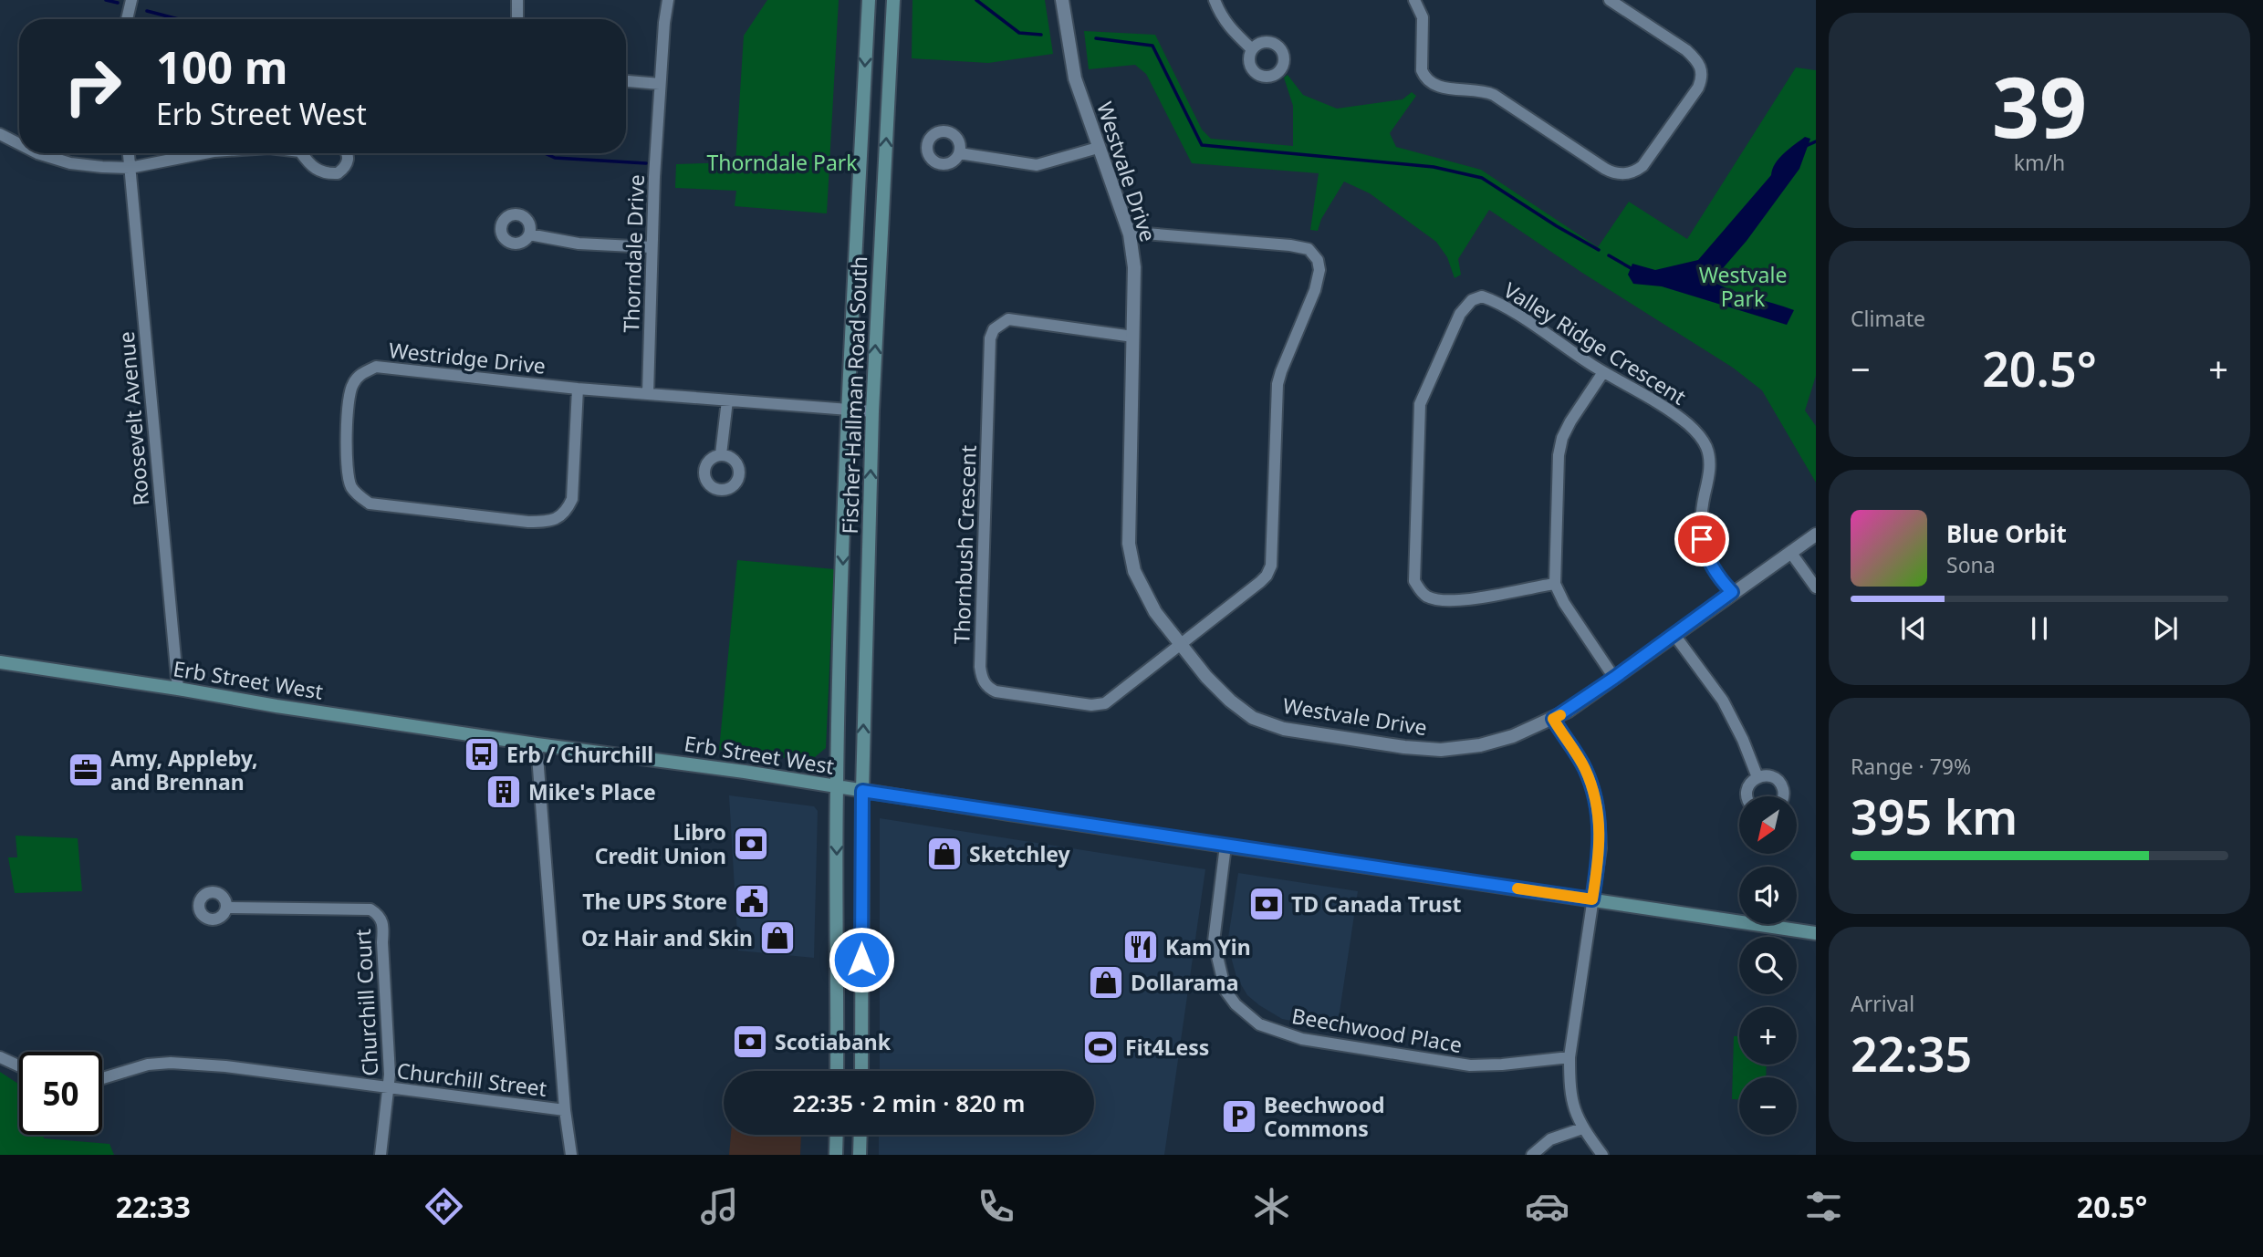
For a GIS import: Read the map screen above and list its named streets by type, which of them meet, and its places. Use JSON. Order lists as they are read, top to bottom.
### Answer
{
  "streets": {
    "main road": ["Fischer-Hallman Road South", "Erb Street West"],
    "street": [
      "Westvale Drive",
      "Thorndale Drive",
      "Valley Ridge Crescent",
      "Westridge Drive",
      "Roosevelt Avenue",
      "Thornbush Crescent",
      "Churchill Court",
      "Beechwood Place",
      "Churchill Street"
    ]
  },
  "crossings": [
    ["Westvale Drive", "Valley Ridge Crescent"],
    ["Westvale Drive", "Thornbush Crescent"],
    ["Thorndale Drive", "Westridge Drive"],
    ["Westridge Drive", "Fischer-Hallman Road South"],
    ["Fischer-Hallman Road South", "Erb Street West"],
    ["Roosevelt Avenue", "Erb Street West"],
    ["Erb Street West", "Beechwood Place"],
    ["Erb Street West", "Churchill Street"],
    ["Churchill Court", "Churchill Street"]
  ],
  "parks": ["Thorndale Park", "Westvale Park"],
  "places": {
    "bus stop": ["Erb / Churchill"],
    "office": ["Amy, Appleby, and Brennan"],
    "building": ["Mike's Place"],
    "bank": ["Libro Credit Union", "TD Canada Trust", "Scotiabank"],
    "shop": ["Sketchley", "Oz Hair and Skin", "Dollarama"],
    "public building": ["The UPS Store"],
    "restaurant": ["Kam Yin"],
    "sports": ["Fit4Less"],
    "parking": ["Beechwood Commons"]
  },
  "north": "bottom left",
  "page": {
    "tile": [
      ["39", "km/h"],
      "Climate",
      ["Range · 79%", "395 km"],
      ["Arrival", "22:35"]
    ],
    "turn": ["100 m", "Erb Street West"],
    "heat": ["−", "20.5°", "+"],
    "song": ["Blue Orbit", "Sona"],
    "map_buttons": ["+", "−"],
    "limit": "50",
    "trip": "22:35 · 2 min · 820 m",
    "tabs": ["22:33", "20.5°"]
  }
}
